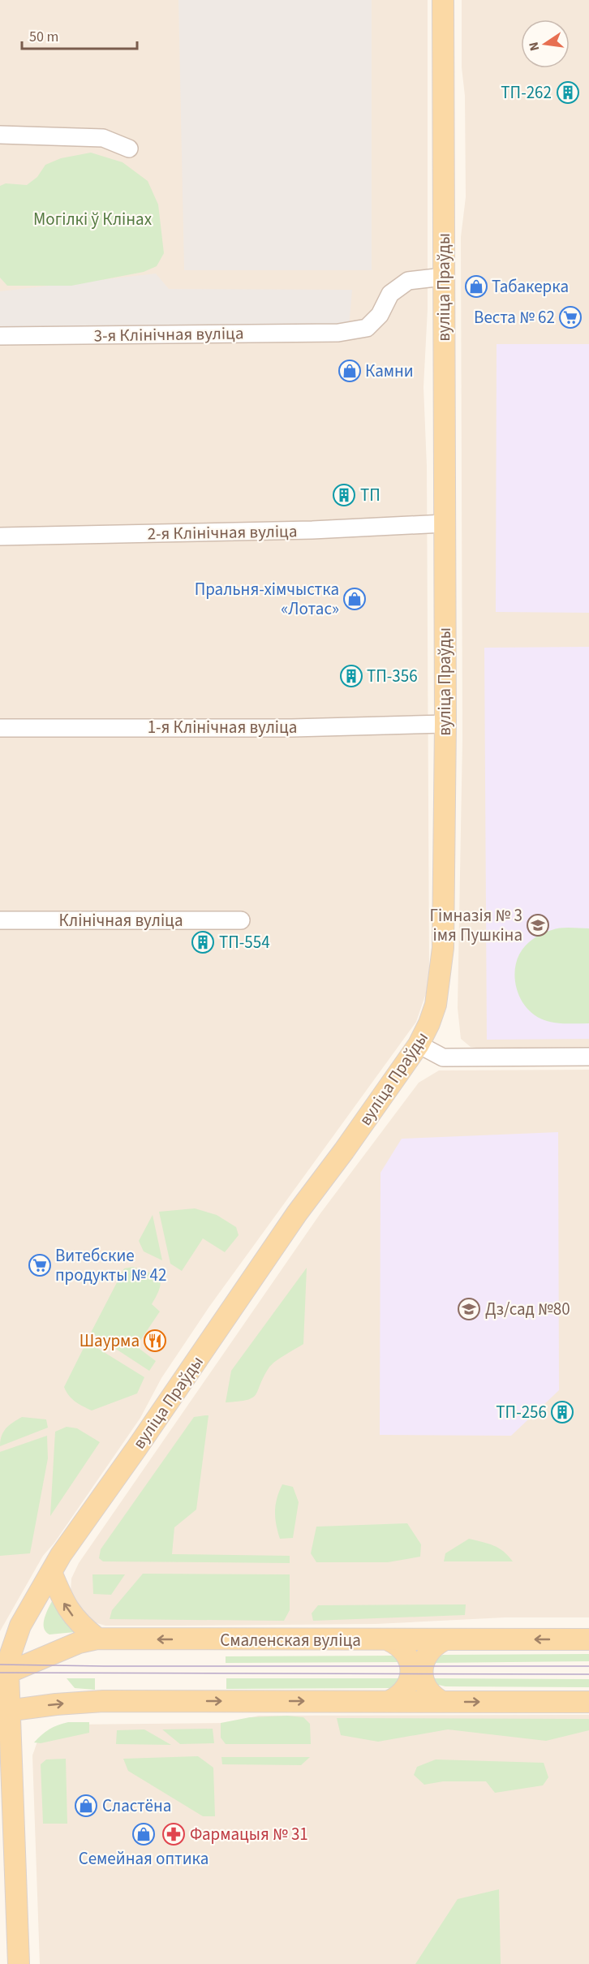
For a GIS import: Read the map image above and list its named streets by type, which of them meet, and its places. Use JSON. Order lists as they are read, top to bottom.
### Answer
{
  "streets": {
    "main road": ["вуліца Праўды", "Смаленская вуліца"],
    "street": [
      "3-я Клінічная вуліца",
      "2-я Клінічная вуліца",
      "1-я Клінічная вуліца",
      "Клінічная вуліца"
    ]
  },
  "crossings": [
    ["вуліца Праўды", "3-я Клінічная вуліца"],
    ["вуліца Праўды", "2-я Клінічная вуліца"],
    ["вуліца Праўды", "1-я Клінічная вуліца"],
    ["вуліца Праўды", "Смаленская вуліца"]
  ],
  "parks": ["Могілкі ў Клінах"],
  "places": {
    "building": [
      "ТП-262",
      "ТП",
      "ТП-356",
      "ТП-554",
      "ТП-256"
    ],
    "shop": [
      "Табакерка",
      "Камни",
      "Пральня-хімчыстка «Лотас»",
      "Сластёна",
      "Семейная оптика"
    ],
    "supermarket": ["Веста № 62", "Витебские продукты № 42"],
    "school or university": ["Гімназія № 3 імя Пушкіна", "Дз/сад №80"],
    "restaurant": ["Шаурма"],
    "pharmacy": ["Фармацыя № 31"]
  },
  "scale_bar": "50 m",
  "north": "left"
}
